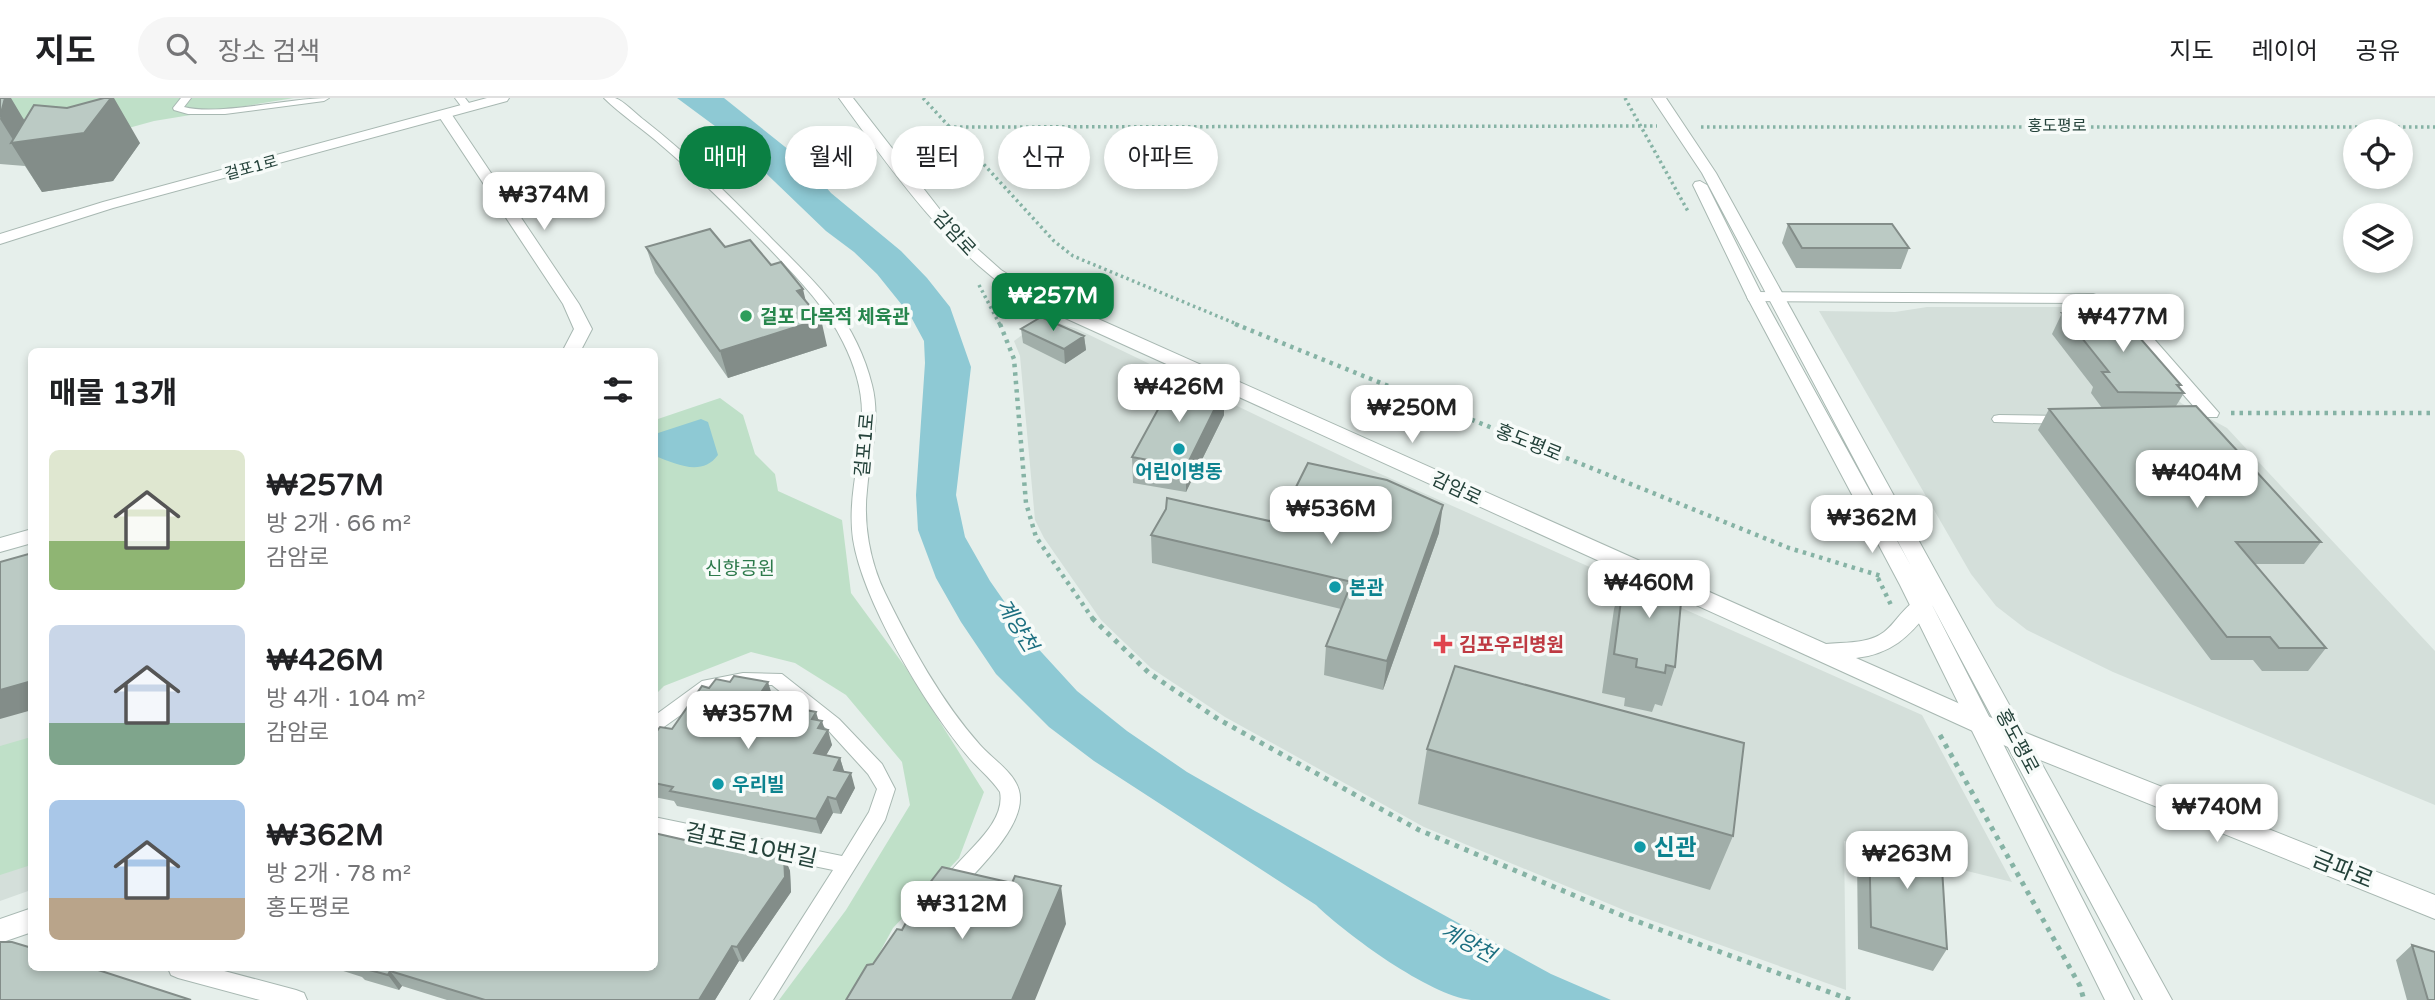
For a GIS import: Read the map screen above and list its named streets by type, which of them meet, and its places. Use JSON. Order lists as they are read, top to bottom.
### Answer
{
  "streets": {
    "street": [
      "홍도평로",
      "걸포1로",
      "감암로",
      "금파로"
    ],
    "lane": ["걸포로10번길"]
  },
  "crossings": [
    ["홍도평로", "감암로"],
    ["홍도평로", "금파로"],
    ["감암로", "금파로"]
  ],
  "water": ["계양천"],
  "parks": ["신향공원"],
  "places": {
    "other": [
      "걸포 다목적 체육관",
      "어린이병동",
      "본관",
      "우리빌",
      "신관"
    ],
    "health": ["김포우리병원"]
  },
  "page": {
    "header": "지도",
    "search": "장소 검색",
    "nav": ["지도", "레이어", "공유"],
    "chip": [
      "매매",
      "월세",
      "필터",
      "신규",
      "아파트"
    ],
    "price": [
      "₩374M",
      "₩257M",
      "₩477M",
      "₩426M",
      "₩250M",
      "₩404M",
      "₩536M",
      "₩362M",
      "₩460M",
      "₩357M",
      "₩740M",
      "₩263M",
      "₩312M"
    ],
    "heading": "매물 13개",
    "list": [
      {
        "name": "₩257M",
        "note": "방 2개 · 66 m² · 감암로"
      },
      {
        "name": "₩426M",
        "note": "방 4개 · 104 m² · 감암로"
      },
      {
        "name": "₩362M",
        "note": "방 2개 · 78 m² · 홍도평로"
      }
    ]
  }
}
